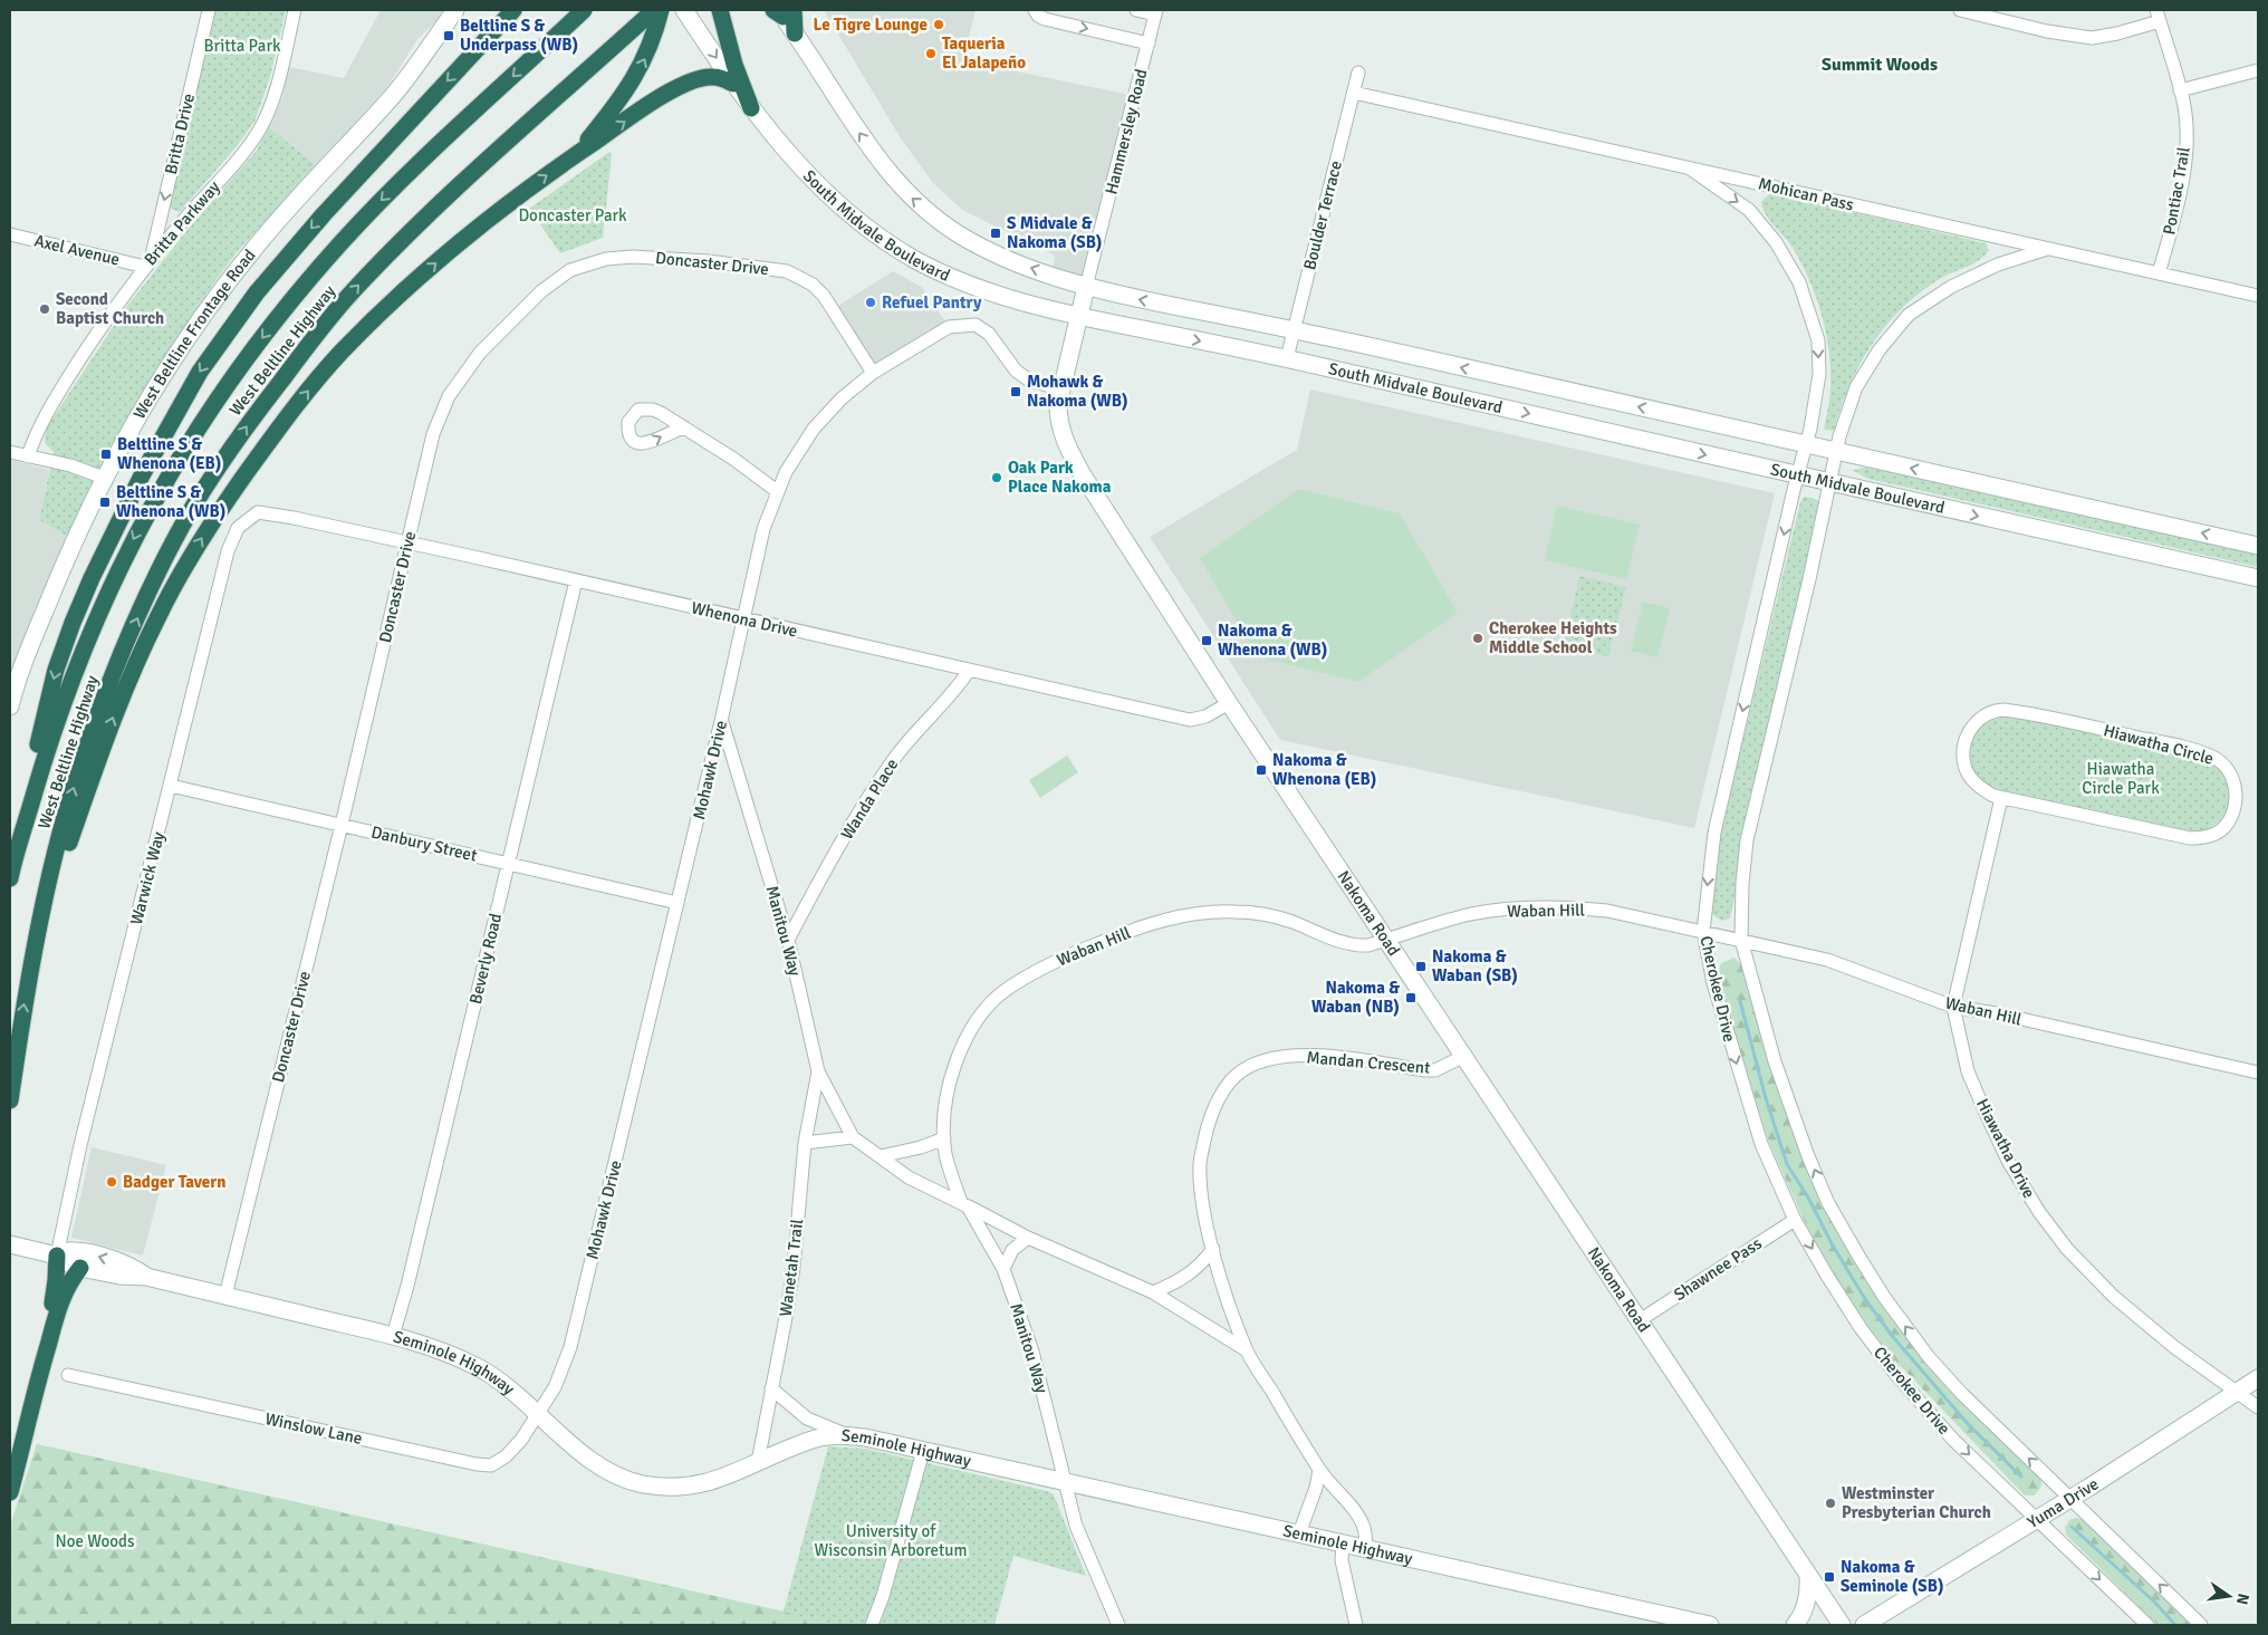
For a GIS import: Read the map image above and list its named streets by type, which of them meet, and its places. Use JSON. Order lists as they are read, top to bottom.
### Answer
{
  "streets": {
    "highway": ["West Beltline Highway"],
    "main road": [
      "South Midvale Boulevard",
      "West Beltline Frontage Road",
      "Nakoma Road",
      "Seminole Highway",
      "Yuma Drive"
    ],
    "street": [
      "Hammersley Road",
      "Britta Drive",
      "Pontiac Trail",
      "Mohican Pass",
      "Boulder Terrace",
      "Britta Parkway",
      "Axel Avenue",
      "Doncaster Drive",
      "Whenona Drive",
      "Hiawatha Circle",
      "Mohawk Drive",
      "Wanda Place",
      "Danbury Street",
      "Warwick Way",
      "Waban Hill",
      "Manitou Way",
      "Beverly Road",
      "Cherokee Drive",
      "Mandan Crescent",
      "Hiawatha Drive",
      "Wanetah Trail",
      "Shawnee Pass",
      "Winslow Lane"
    ]
  },
  "crossings": [
    ["Hammersley Road", "South Midvale Boulevard"],
    ["Hammersley Road", "Nakoma Road"],
    ["Britta Drive", "Britta Parkway"],
    ["Britta Drive", "Axel Avenue"],
    ["Pontiac Trail", "Mohican Pass"],
    ["Mohican Pass", "Boulder Terrace"],
    ["Mohican Pass", "Cherokee Drive"],
    ["Boulder Terrace", "South Midvale Boulevard"],
    ["Britta Parkway", "Axel Avenue"],
    ["South Midvale Boulevard", "Nakoma Road"],
    ["South Midvale Boulevard", "Cherokee Drive"],
    ["Doncaster Drive", "Whenona Drive"],
    ["Doncaster Drive", "Mohawk Drive"],
    ["Doncaster Drive", "Danbury Street"],
    ["Doncaster Drive", "Seminole Highway"],
    ["Whenona Drive", "Mohawk Drive"],
    ["Whenona Drive", "Wanda Place"],
    ["Whenona Drive", "Warwick Way"],
    ["Whenona Drive", "Nakoma Road"],
    ["Whenona Drive", "Beverly Road"],
    ["Hiawatha Circle", "Hiawatha Drive"],
    ["Mohawk Drive", "Danbury Street"],
    ["Mohawk Drive", "Nakoma Road"],
    ["Mohawk Drive", "Manitou Way"],
    ["Mohawk Drive", "Seminole Highway"],
    ["Mohawk Drive", "Winslow Lane"],
    ["Wanda Place", "Manitou Way"],
    ["Danbury Street", "Warwick Way"],
    ["Danbury Street", "Beverly Road"],
    ["Warwick Way", "Seminole Highway"],
    ["Waban Hill", "Nakoma Road"],
    ["Waban Hill", "Manitou Way"],
    ["Waban Hill", "Cherokee Drive"],
    ["Waban Hill", "Hiawatha Drive"],
    ["Nakoma Road", "Mandan Crescent"],
    ["Nakoma Road", "Shawnee Pass"],
    ["Manitou Way", "Wanetah Trail"],
    ["Manitou Way", "Seminole Highway"],
    ["Beverly Road", "Seminole Highway"],
    ["Cherokee Drive", "Shawnee Pass"],
    ["Cherokee Drive", "Yuma Drive"],
    ["Mandan Crescent", "Seminole Highway"],
    ["Hiawatha Drive", "Yuma Drive"],
    ["Wanetah Trail", "Seminole Highway"],
    ["Seminole Highway", "Winslow Lane"]
  ],
  "one_way": ["Britta Drive"],
  "districts": ["Summit Woods"],
  "parks": [
    "Britta Park",
    "Doncaster Park",
    "Hiawatha Circle Park",
    "University of Wisconsin Arboretum",
    "Noe Woods"
  ],
  "places": {
    "other": [
      "Le Tigre Lounge",
      "Taqueria El Jalapeño",
      "Refuel Pantry",
      "Second Baptist Church",
      "Oak Park Place Nakoma",
      "Cherokee Heights Middle School",
      "Badger Tavern",
      "Westminster Presbyterian Church"
    ],
    "transit": [
      "Beltline S & Underpass (WB)",
      "S Midvale & Nakoma (SB)",
      "Mohawk & Nakoma (WB)",
      "Beltline S & Whenona (EB)",
      "Beltline S & Whenona (WB)",
      "Nakoma & Whenona (WB)",
      "Nakoma & Whenona (EB)",
      "Nakoma & Waban (SB)",
      "Nakoma & Waban (NB)",
      "Nakoma & Seminole (SB)"
    ]
  },
  "north": "right"
}
